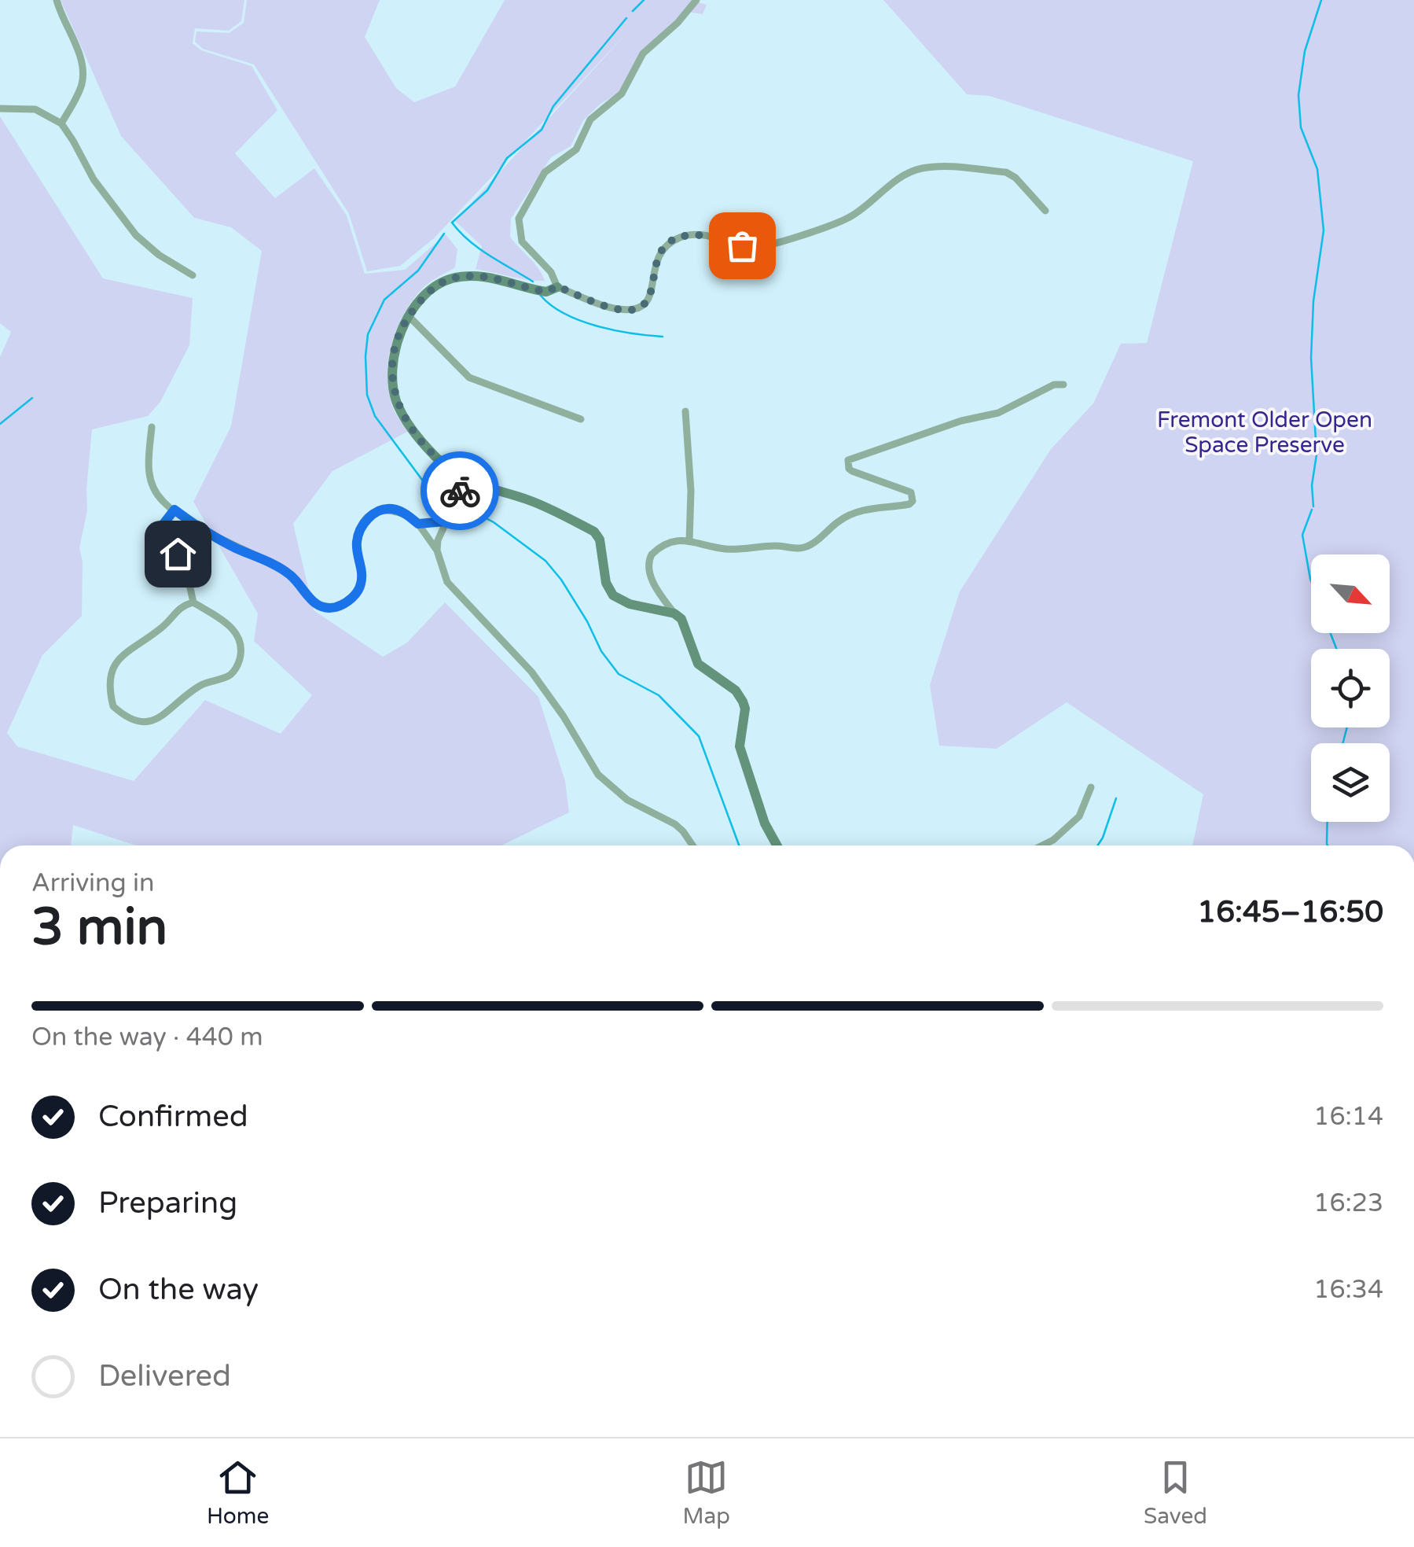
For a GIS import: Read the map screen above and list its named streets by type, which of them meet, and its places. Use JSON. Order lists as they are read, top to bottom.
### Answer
{
  "parks": ["Fremont Older Open Space Preserve"],
  "north": "bottom right",
  "page": {
    "heading": ["3 min", "Arriving in", "16:45–16:50"],
    "bar": "On the way · 440 m",
    "list": [
      ["Confirmed", "16:14"],
      ["Preparing", "16:23"],
      ["On the way", "16:34"],
      "Delivered"
    ],
    "tabs": ["Home", "Map", "Saved"]
  }
}
